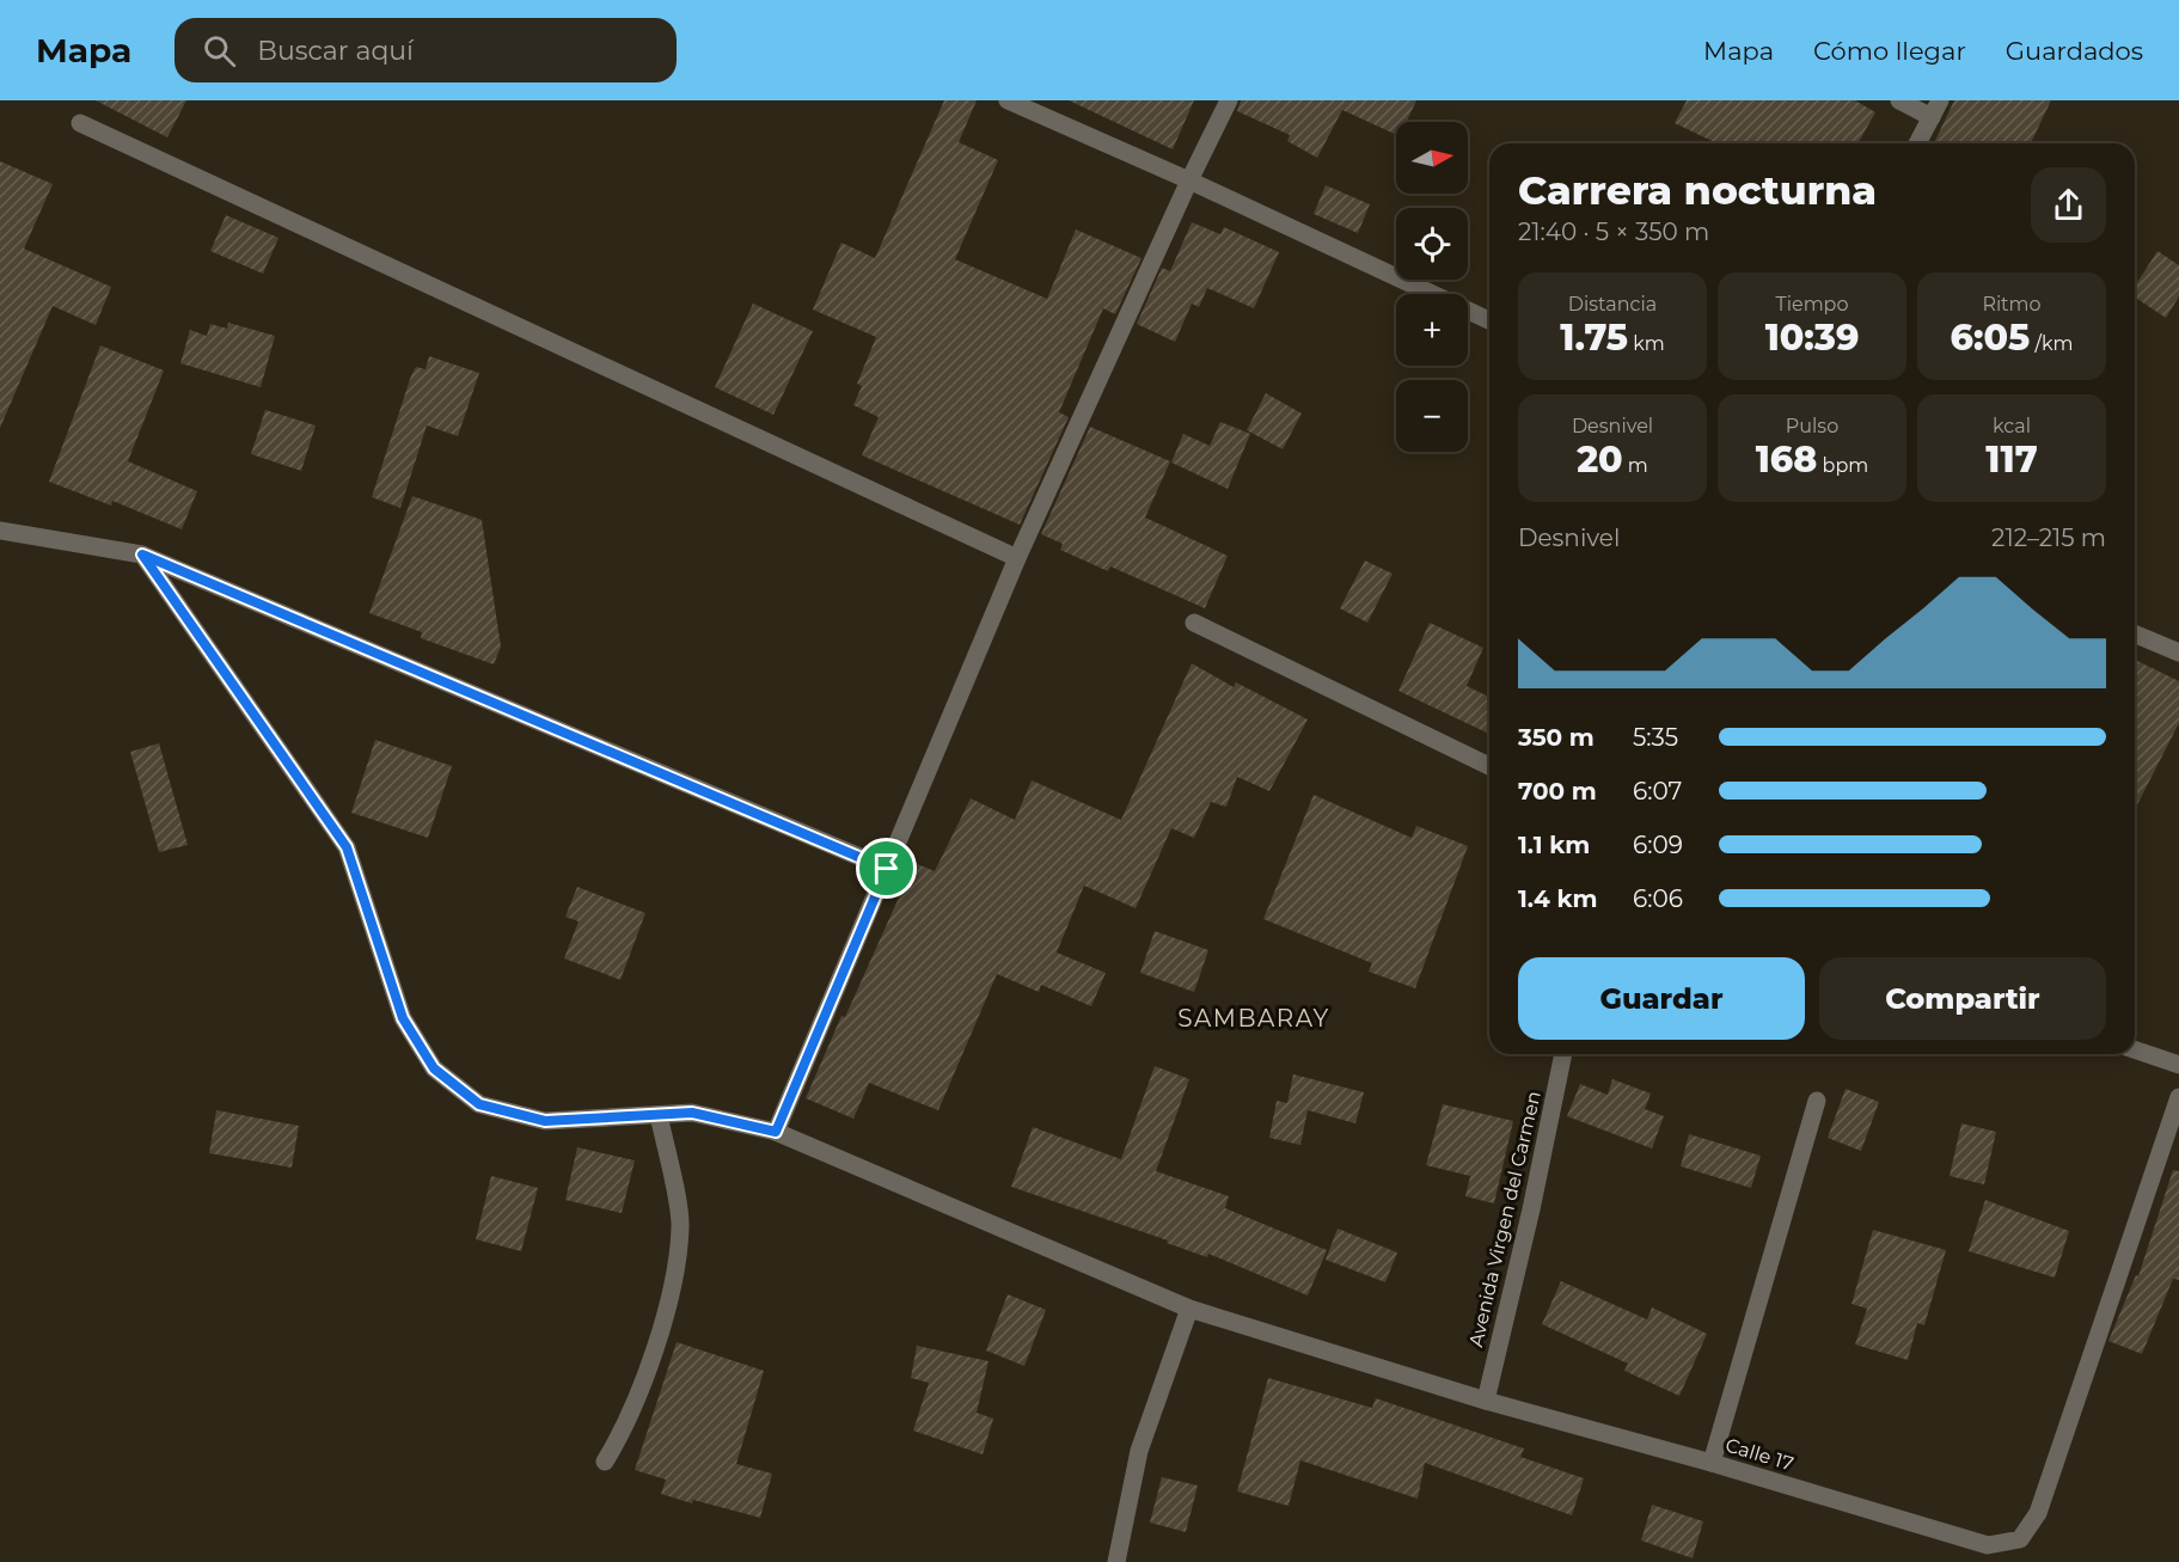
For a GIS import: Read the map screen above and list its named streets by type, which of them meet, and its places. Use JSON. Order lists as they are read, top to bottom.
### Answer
{
  "streets": {
    "street": ["Avenida Virgen del Carmen", "Calle 17"]
  },
  "crossings": [
    ["Avenida Virgen del Carmen", "Calle 17"]
  ],
  "districts": ["SAMBARAY"],
  "north": "right",
  "page": {
    "header": "Mapa",
    "search": "Buscar aquí",
    "nav": ["Mapa", "Cómo llegar", "Guardados"],
    "map_buttons": ["+", "−"],
    "heading": ["Carrera nocturna", "21:40 · 5 × 350 m"],
    "stats": [
      ["Distancia", "1.75 km"],
      ["Tiempo", "10:39"],
      ["Ritmo", "6:05 /km"],
      ["Desnivel", "20 m"],
      ["Pulso", "168 bpm"],
      ["kcal", "117"]
    ],
    "chart": ["Desnivel", "212–215 m"],
    "list": [
      {
        "name": "350 m",
        "note": "5:35"
      },
      {
        "name": "700 m",
        "note": "6:07"
      },
      {
        "name": "1.1 km",
        "note": "6:09"
      },
      {
        "name": "1.4 km",
        "note": "6:06"
      }
    ],
    "buttons": ["Guardar", "Compartir"]
  }
}
